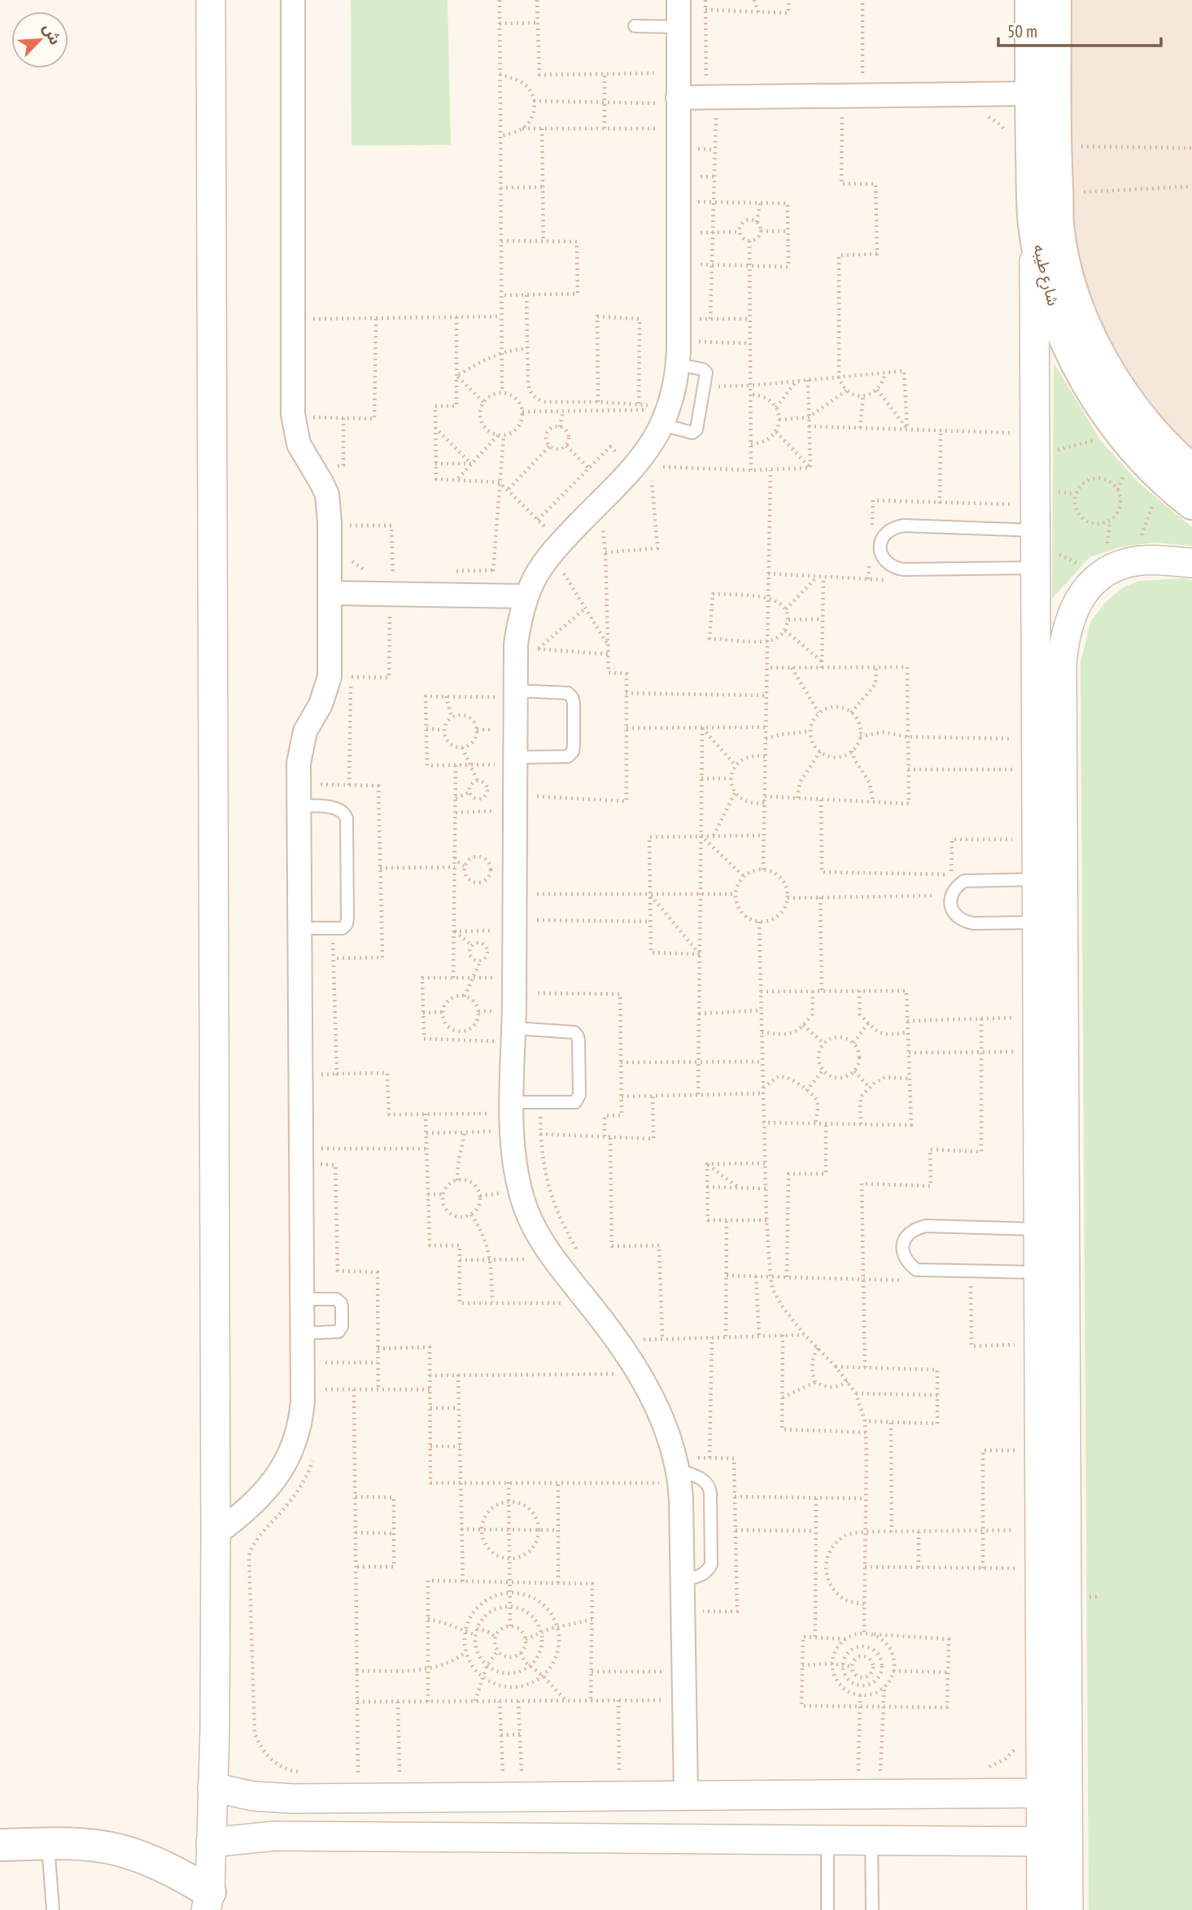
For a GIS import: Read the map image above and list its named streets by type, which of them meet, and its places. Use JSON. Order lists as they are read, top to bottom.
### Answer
{
  "streets": {
    "main road": ["شارع طيبه"]
  },
  "scale_bar": "50 m",
  "north": "top right"
}
